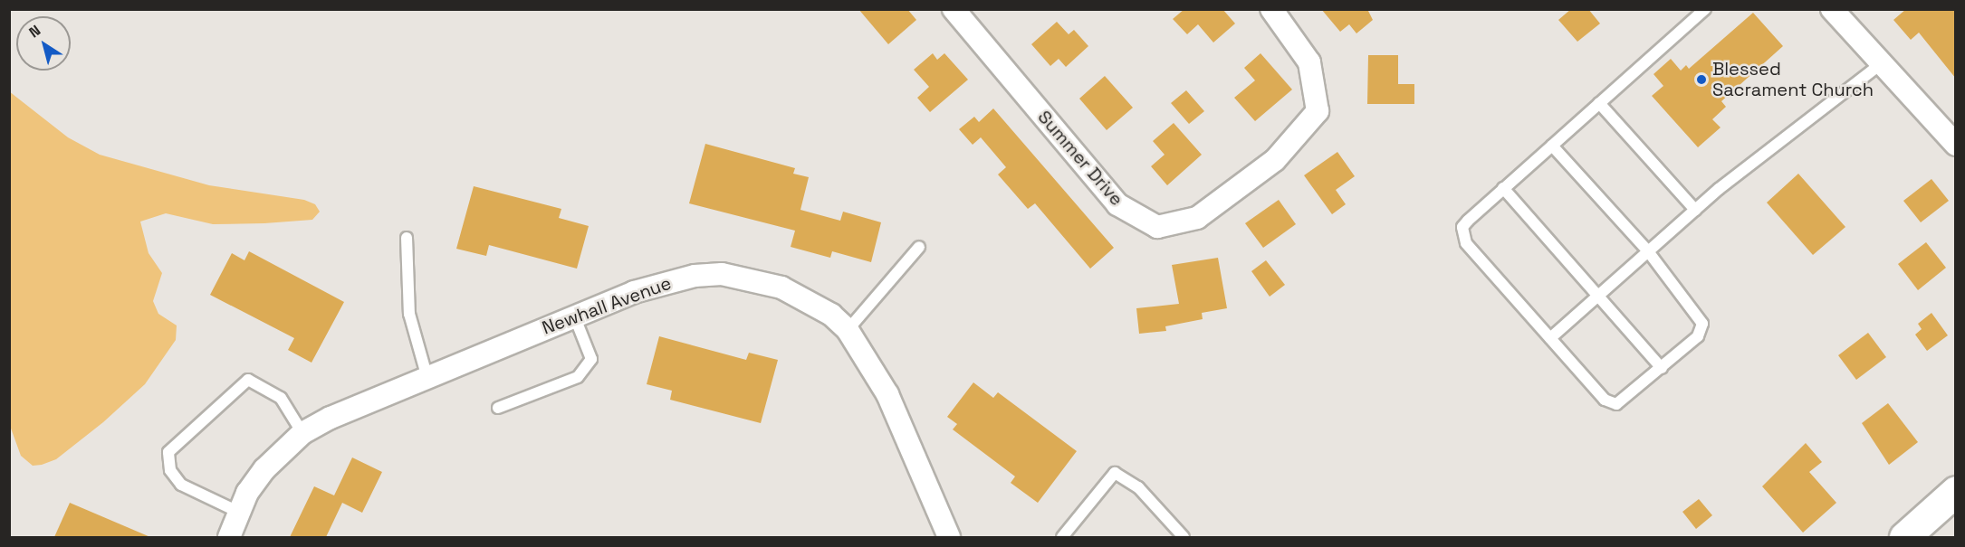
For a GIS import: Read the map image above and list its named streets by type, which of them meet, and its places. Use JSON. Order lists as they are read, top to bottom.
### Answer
{
  "streets": {
    "street": ["Summer Drive", "Newhall Avenue"]
  },
  "places": ["Blessed Sacrament Church"],
  "north": "top left"
}
